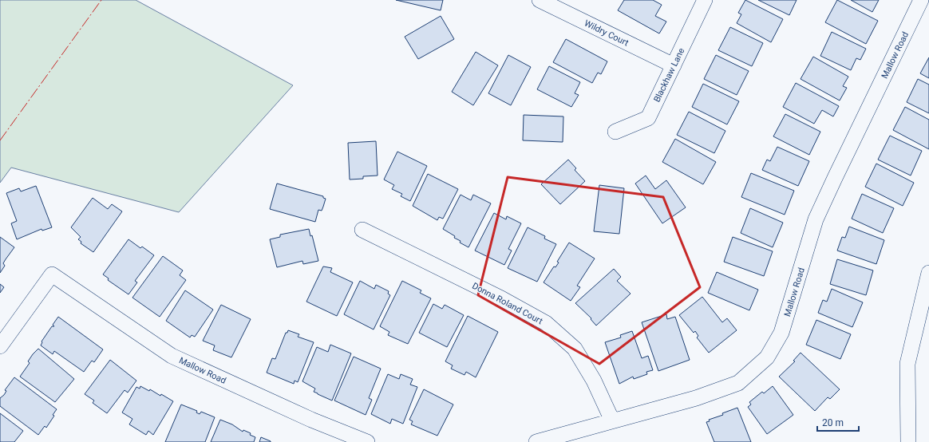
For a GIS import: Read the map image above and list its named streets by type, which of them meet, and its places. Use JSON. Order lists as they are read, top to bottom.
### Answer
{
  "streets": {
    "street": [
      "Wildry Court",
      "Mallow Road",
      "Blackhaw Lane",
      "Donna Roland Court"
    ]
  },
  "crossings": [
    ["Wildry Court", "Blackhaw Lane"],
    ["Mallow Road", "Donna Roland Court"]
  ],
  "scale_bar": "20 m"
}
